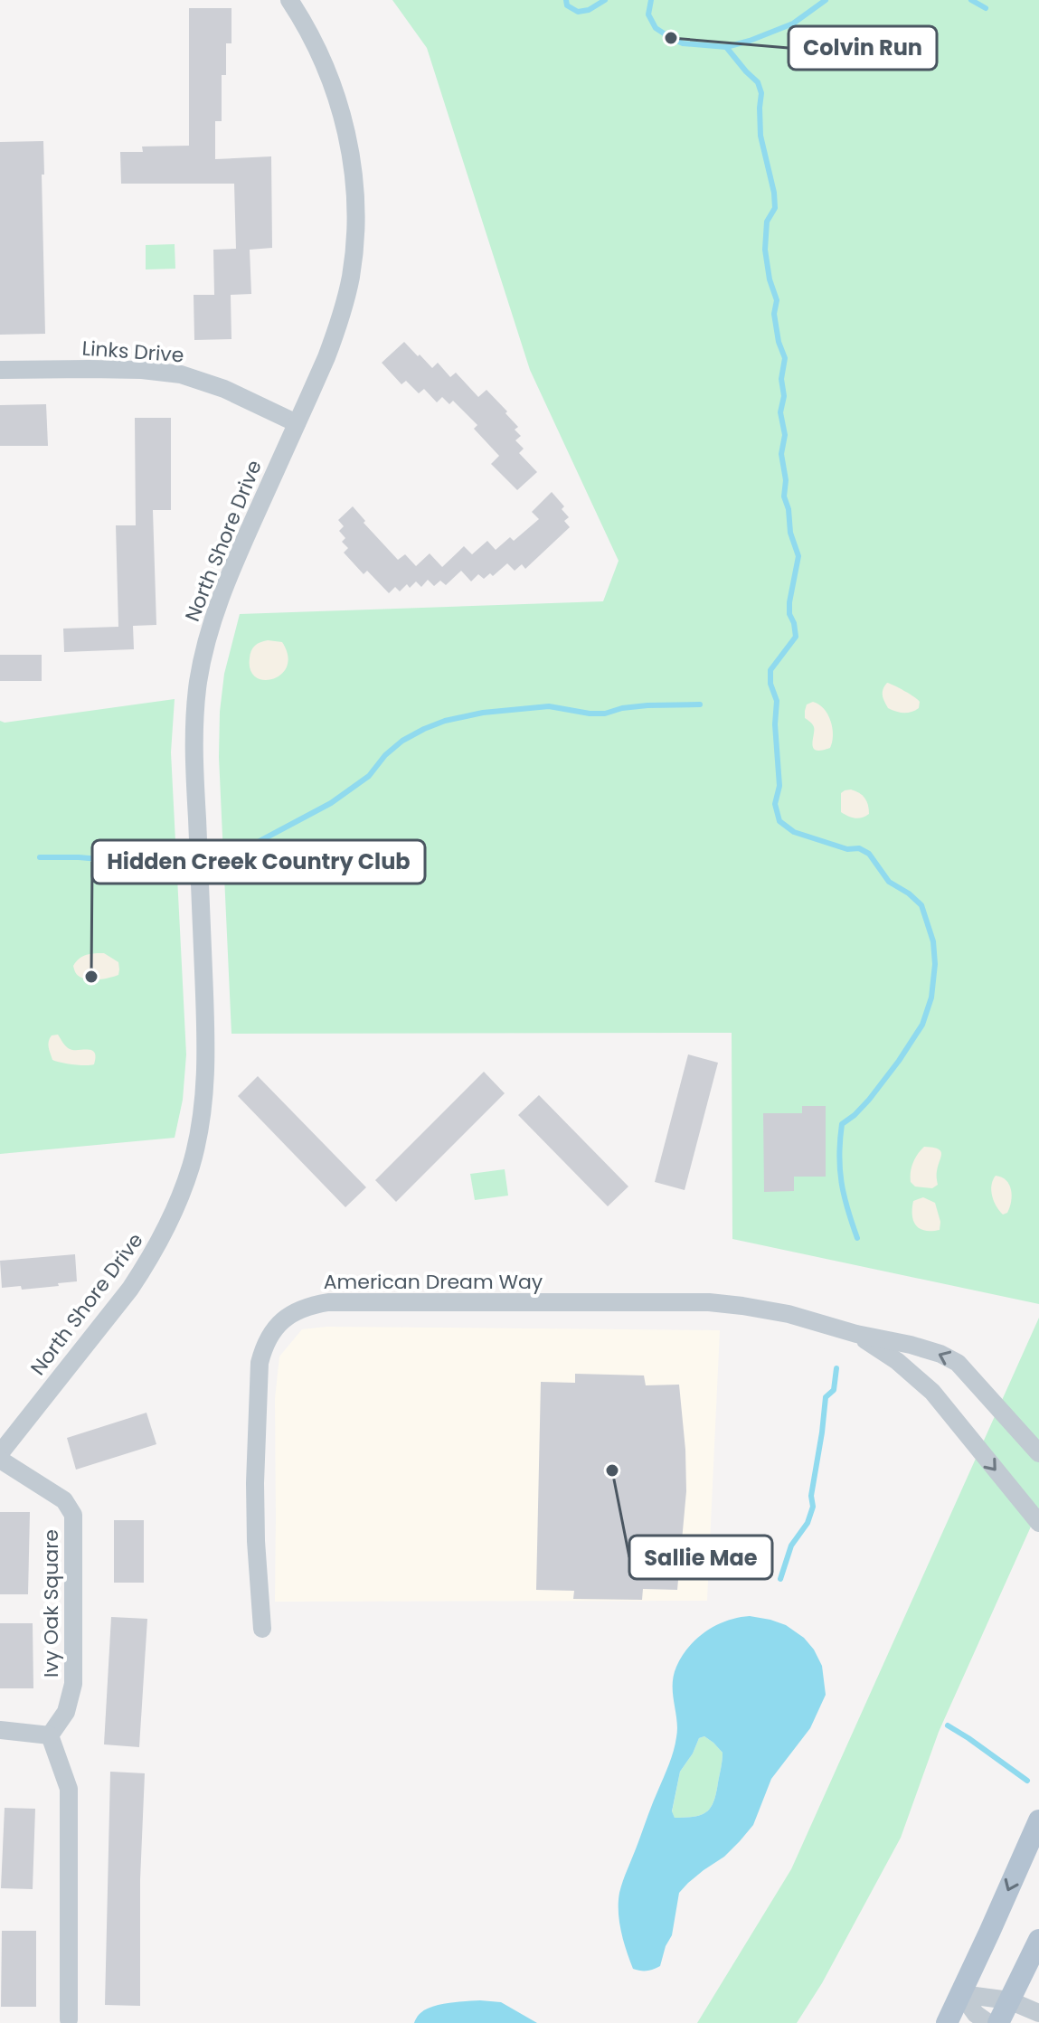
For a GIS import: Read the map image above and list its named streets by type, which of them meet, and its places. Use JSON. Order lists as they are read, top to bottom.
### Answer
{
  "streets": {
    "street": [
      "Links Drive",
      "North Shore Drive",
      "American Dream Way",
      "Ivy Oak Square"
    ]
  },
  "crossings": [
    ["Links Drive", "North Shore Drive"]
  ],
  "places": ["Colvin Run", "Hidden Creek Country Club", "Sallie Mae"]
}
